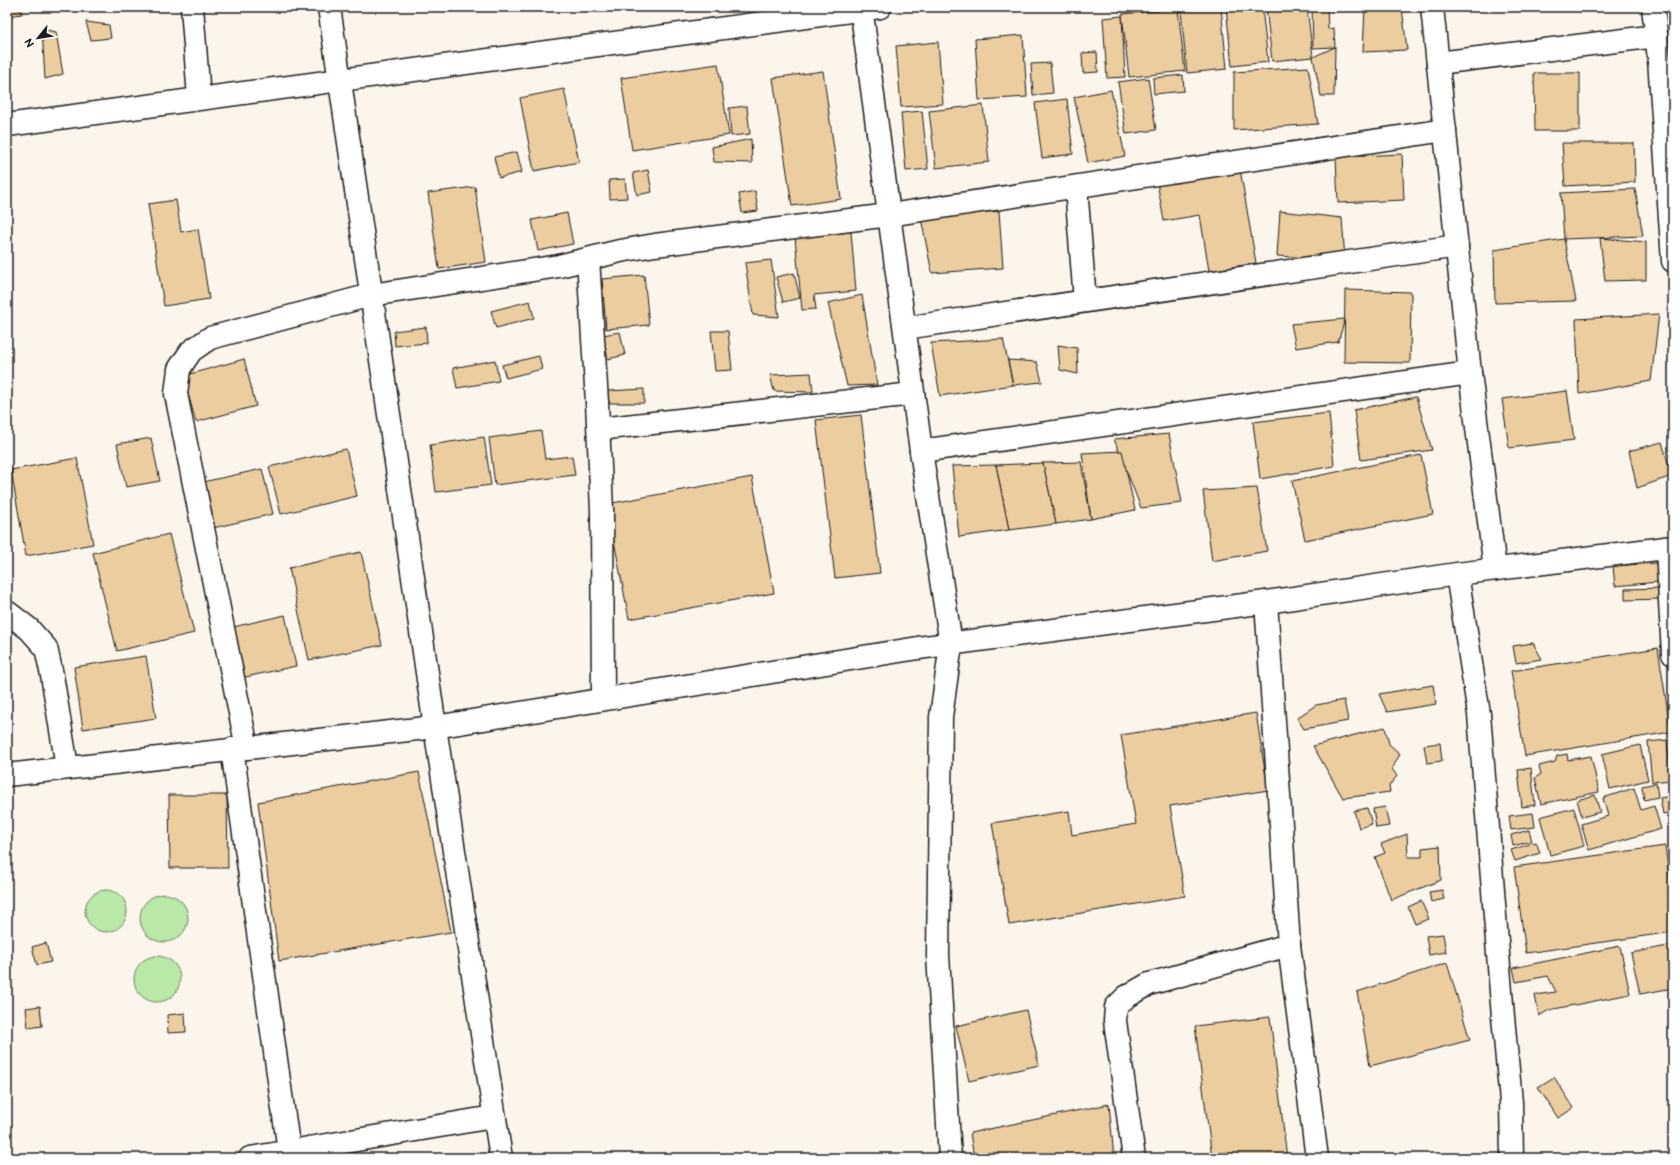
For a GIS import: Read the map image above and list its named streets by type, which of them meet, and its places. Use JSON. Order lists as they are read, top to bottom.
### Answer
{
  "north": "bottom left"
}
